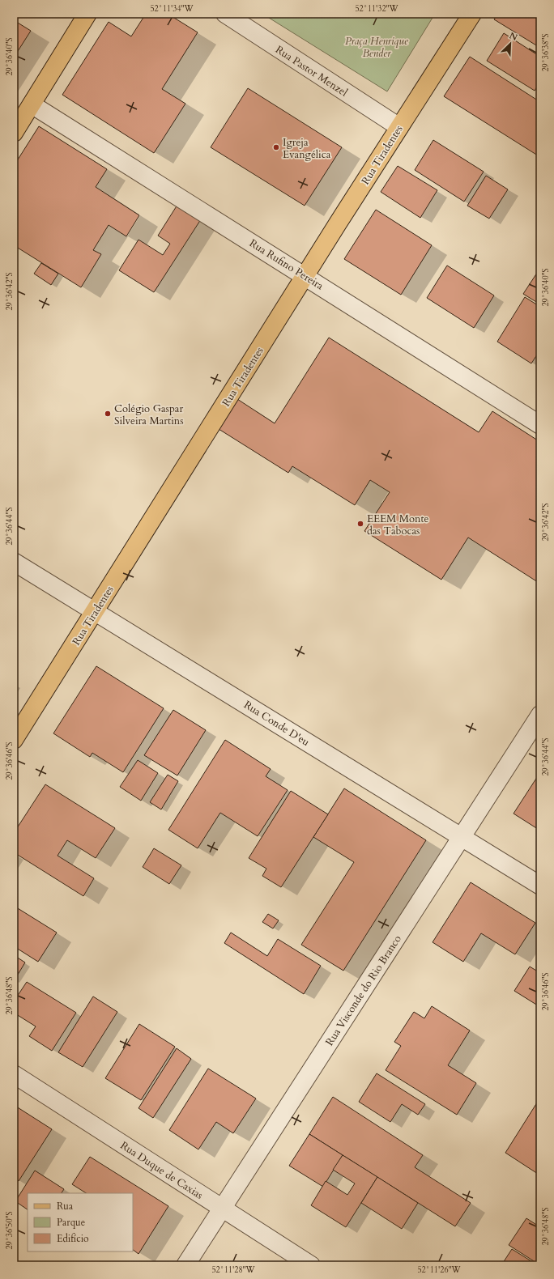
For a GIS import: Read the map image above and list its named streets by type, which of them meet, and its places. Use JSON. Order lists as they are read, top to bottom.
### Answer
{
  "streets": {
    "main road": ["Rua Tiradentes"],
    "street": [
      "Rua Pastor Menzel",
      "Rua Rufino Pereira",
      "Rua Conde D'eu",
      "Rua Visconde do Rio Branco",
      "Rua Duque de Caxias"
    ]
  },
  "crossings": [
    ["Rua Pastor Menzel", "Rua Tiradentes"],
    ["Rua Tiradentes", "Rua Rufino Pereira"],
    ["Rua Tiradentes", "Rua Conde D'eu"],
    ["Rua Conde D'eu", "Rua Visconde do Rio Branco"],
    ["Rua Visconde do Rio Branco", "Rua Duque de Caxias"]
  ],
  "parks": ["Praça Henrique Bender"],
  "places": ["Igreja Evangélica", "Colégio Gaspar Silveira Martins", "EEEM Monte das Tabocas"],
  "legend": ["Rua", "Parque", "Edifício"],
  "north": "top right",
  "coordinates": [
    "52°11'34\"W",
    "52°11'32\"W",
    "29°36'38\"S",
    "29°36'40\"S",
    "29°36'42\"S",
    "29°36'44\"S",
    "29°36'46\"S",
    "29°36'48\"S",
    "29°36'50\"S",
    "52°11'28\"W",
    "52°11'26\"W"
  ]
}
